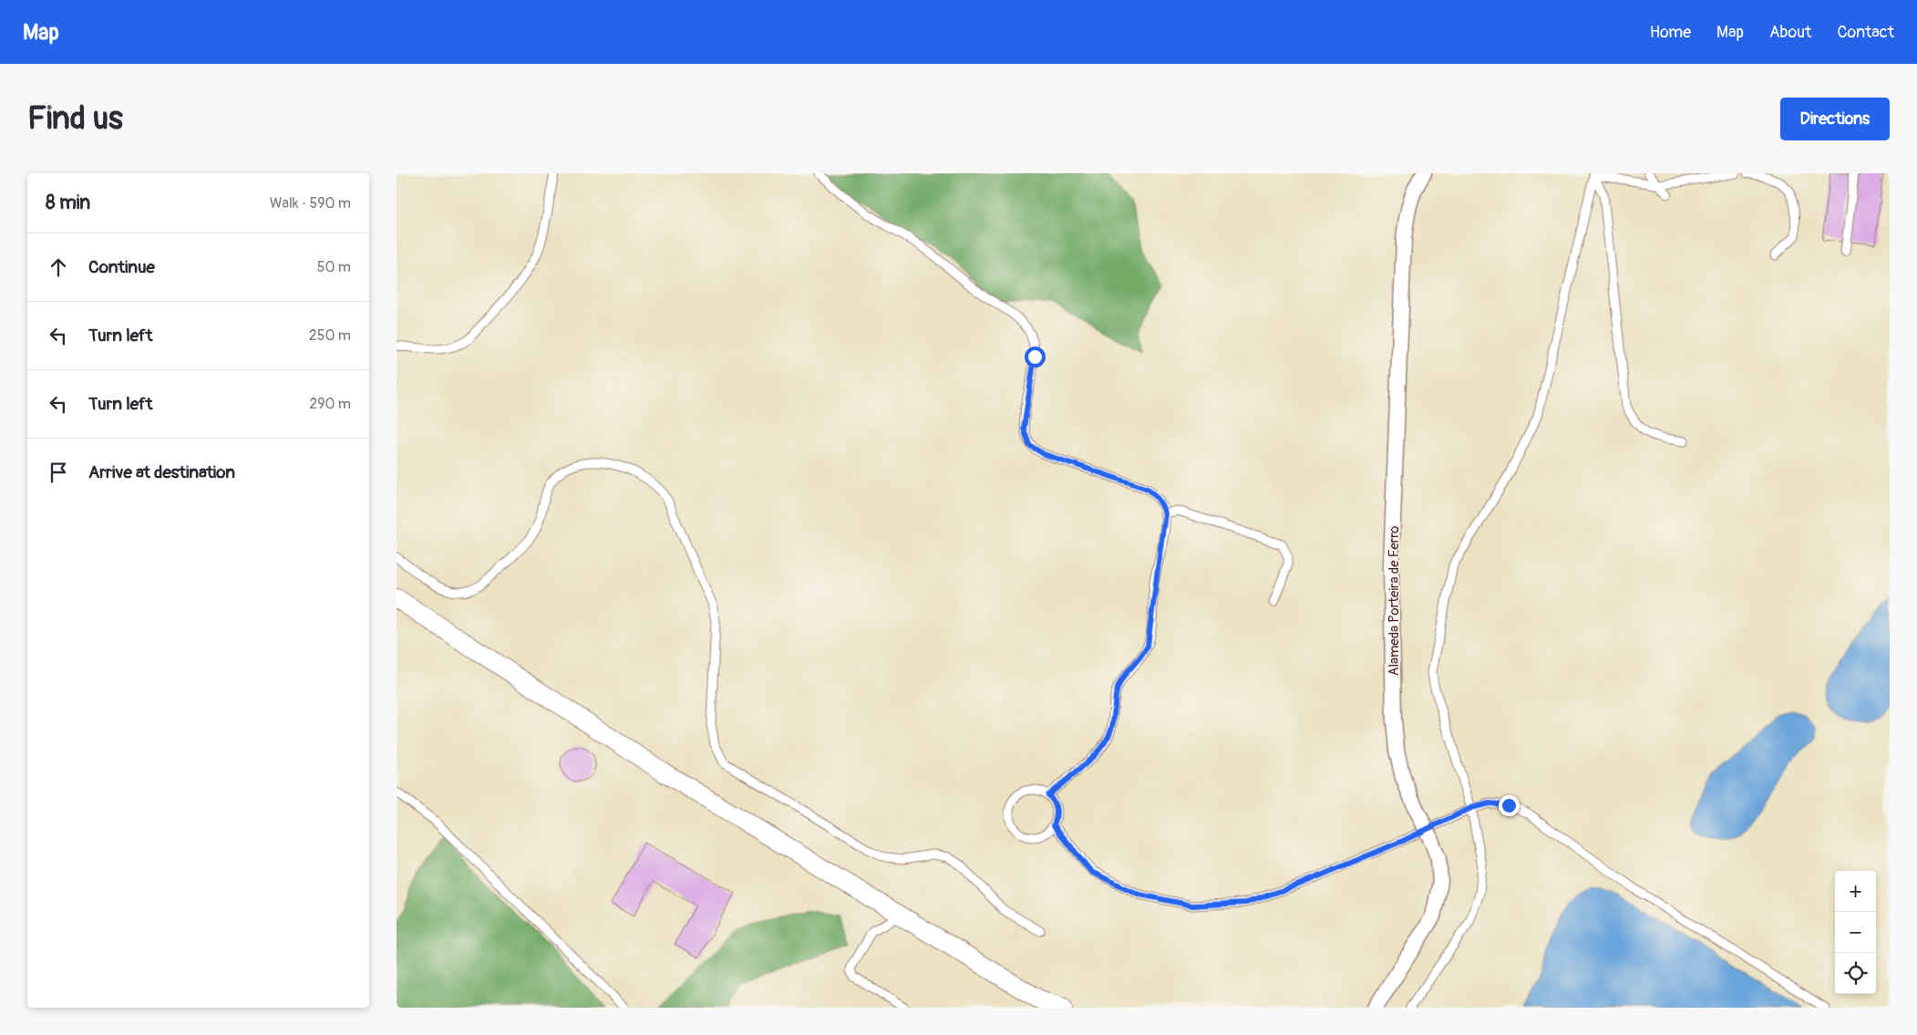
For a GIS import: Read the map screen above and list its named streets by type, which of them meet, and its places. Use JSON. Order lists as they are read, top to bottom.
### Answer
{
  "streets": {
    "street": ["Alameda Porteira de Ferro"]
  },
  "page": {
    "header": "Map",
    "nav": [
      "Home",
      "Map",
      "About",
      "Contact"
    ],
    "buttons": "Directions",
    "title": "Find us",
    "heading": ["8 min", "Walk · 590 m"],
    "list": [
      ["Continue", "50 m"],
      ["Turn left", "250 m"],
      ["Turn left", "290 m"],
      "Arrive at destination"
    ],
    "map_buttons": ["+", "−"]
  }
}
